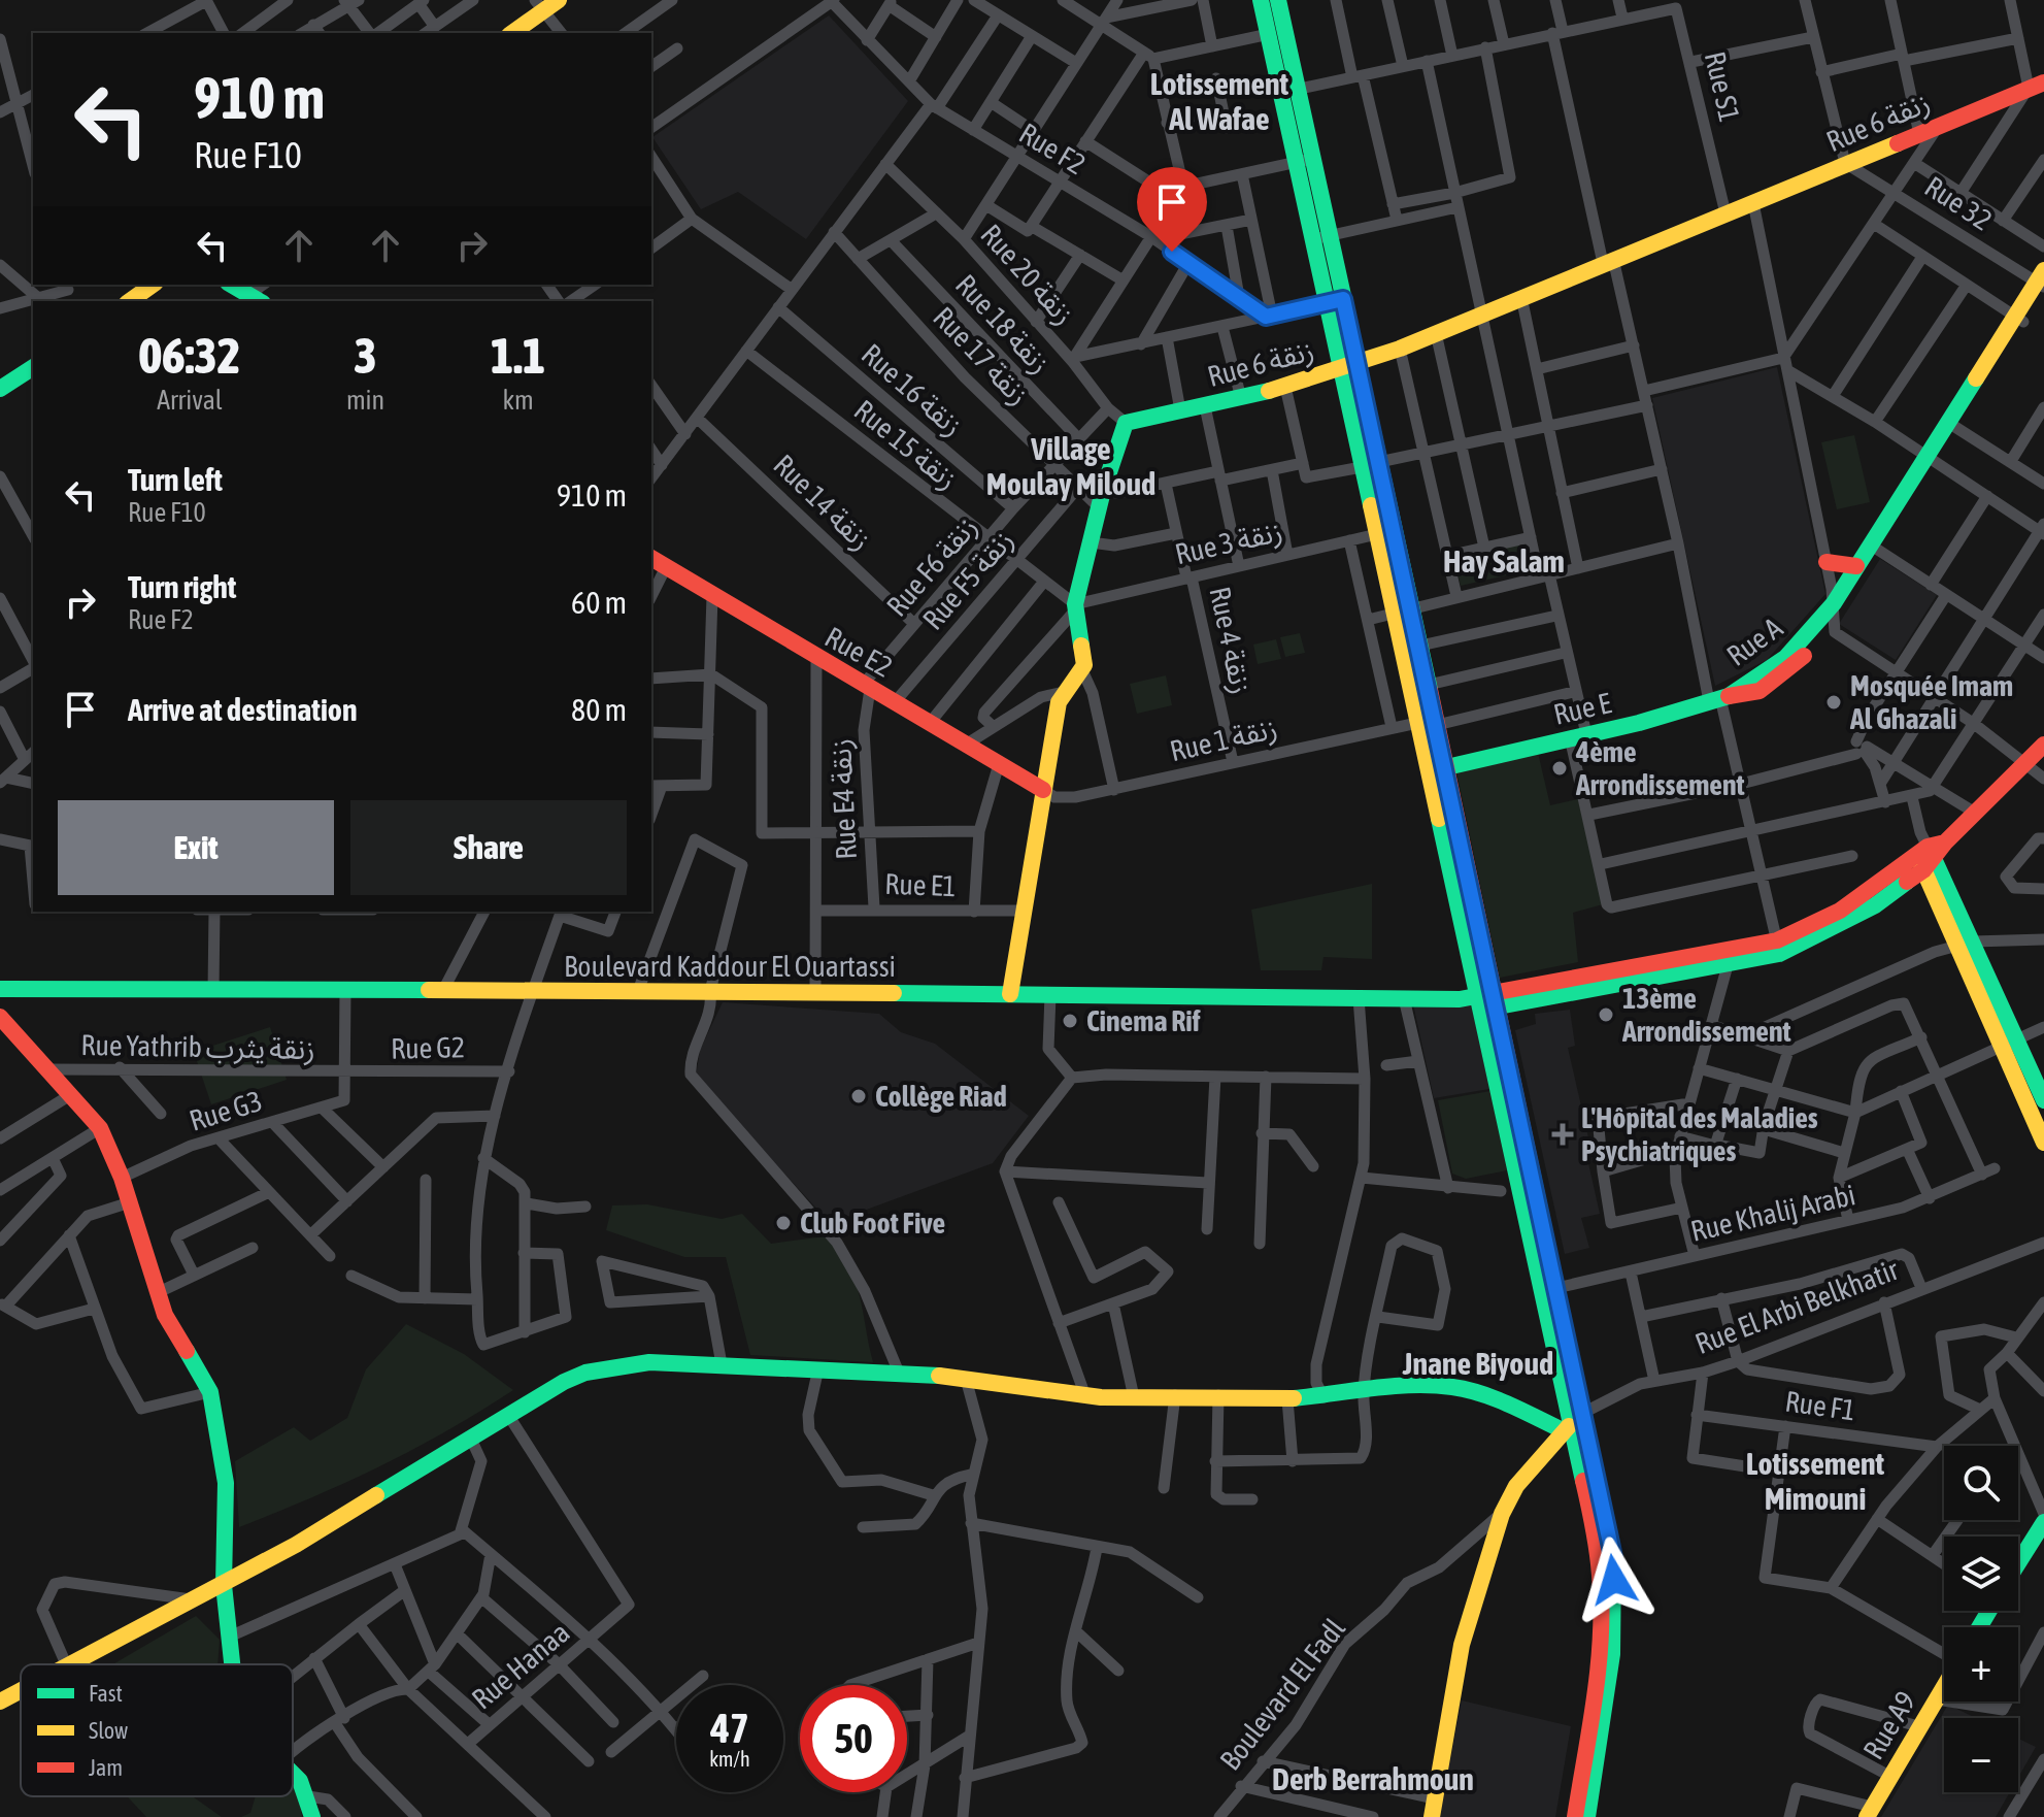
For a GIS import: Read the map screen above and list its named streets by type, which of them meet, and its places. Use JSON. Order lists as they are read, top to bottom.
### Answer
{
  "streets": {
    "street": [
      "Rue S1",
      "Rue 6 زنقة",
      "Rue F2",
      "Rue 32",
      "Rue 20 زنقة",
      "Rue 18 زنقة",
      "Rue 17 زنقة",
      "Rue 16 زنقة",
      "Rue 15 زنقة",
      "Rue 14 زنقة",
      "Rue 3 زنقة",
      "Rue F6 زنقة",
      "Rue F5 زنقة",
      "Rue 4 زنقة",
      "Rue A",
      "Rue E2",
      "Rue E",
      "Rue 1 زنقة",
      "Rue E4 زنقة",
      "Rue E1",
      "Boulevard Kaddour El Ouartassi",
      "Rue Yathrib زنقة يثرب",
      "Rue G2",
      "Rue G3",
      "Rue Khalij Arabi",
      "Rue El Arbi Belkhatir",
      "Rue F1",
      "Rue Hanaa",
      "Boulevard El Fadl",
      "Rue A9"
    ]
  },
  "crossings": [
    ["Rue S1", "Rue 6 زنقة"],
    ["Rue 6 زنقة", "Rue 32"],
    ["Rue 6 زنقة", "Rue 20 زنقة"],
    ["Rue 32", "Rue A"],
    ["Rue 20 زنقة", "Rue F6 زنقة"],
    ["Rue 18 زنقة", "Rue F6 زنقة"],
    ["Rue 17 زنقة", "Rue F6 زنقة"],
    ["Rue 17 زنقة", "Rue F5 زنقة"],
    ["Rue 16 زنقة", "Rue F6 زنقة"],
    ["Rue 15 زنقة", "Rue 3 زنقة"],
    ["Rue 15 زنقة", "Rue F6 زنقة"],
    ["Rue 15 زنقة", "Rue F5 زنقة"],
    ["Rue 14 زنقة", "Rue F6 زنقة"],
    ["Rue 3 زنقة", "Rue 4 زنقة"],
    ["Rue F6 زنقة", "Rue E2"],
    ["Rue F6 زنقة", "Rue E4 زنقة"],
    ["Rue F5 زنقة", "Rue E2"],
    ["Rue 4 زنقة", "Rue 1 زنقة"],
    ["Rue A", "Rue E"],
    ["Rue E2", "Rue 1 زنقة"],
    ["Rue E2", "Rue E4 زنقة"],
    ["Rue E4 زنقة", "Rue E1"],
    ["Rue Yathrib زنقة يثرب", "Rue G2"],
    ["Rue Yathrib زنقة يثرب", "Rue G3"],
    ["Rue G2", "Rue G3"]
  ],
  "districts": [
    "Lotissement Al Wafae",
    "Village Moulay Miloud",
    "Hay Salam",
    "Jnane Biyoud",
    "Lotissement Mimouni",
    "Derb Berrahmoun"
  ],
  "places": {
    "other": [
      "Mosquée Imam Al Ghazali",
      "4ème Arrondissement",
      "13ème Arrondissement",
      "Cinema Rif",
      "Collège Riad",
      "Club Foot Five"
    ],
    "health": ["L'Hôpital des Maladies Psychiatriques"]
  },
  "legend": ["Fast", "Slow", "Jam"],
  "page": {
    "turn": ["910 m", "Rue F10"],
    "eta": [
      "06:32",
      "Arrival",
      "3",
      "min",
      "1.1",
      "km"
    ],
    "list": [
      {
        "name": "Turn left",
        "note": "Rue F10",
        "value": "910 m"
      },
      {
        "name": "Turn right",
        "note": "Rue F2",
        "value": "60 m"
      },
      {
        "name": "Arrive at destination",
        "value": "80 m"
      }
    ],
    "buttons": ["Exit", "Share"],
    "map_buttons": ["+", "−"],
    "speed": "47 km/h",
    "limit": "50"
  }
}
